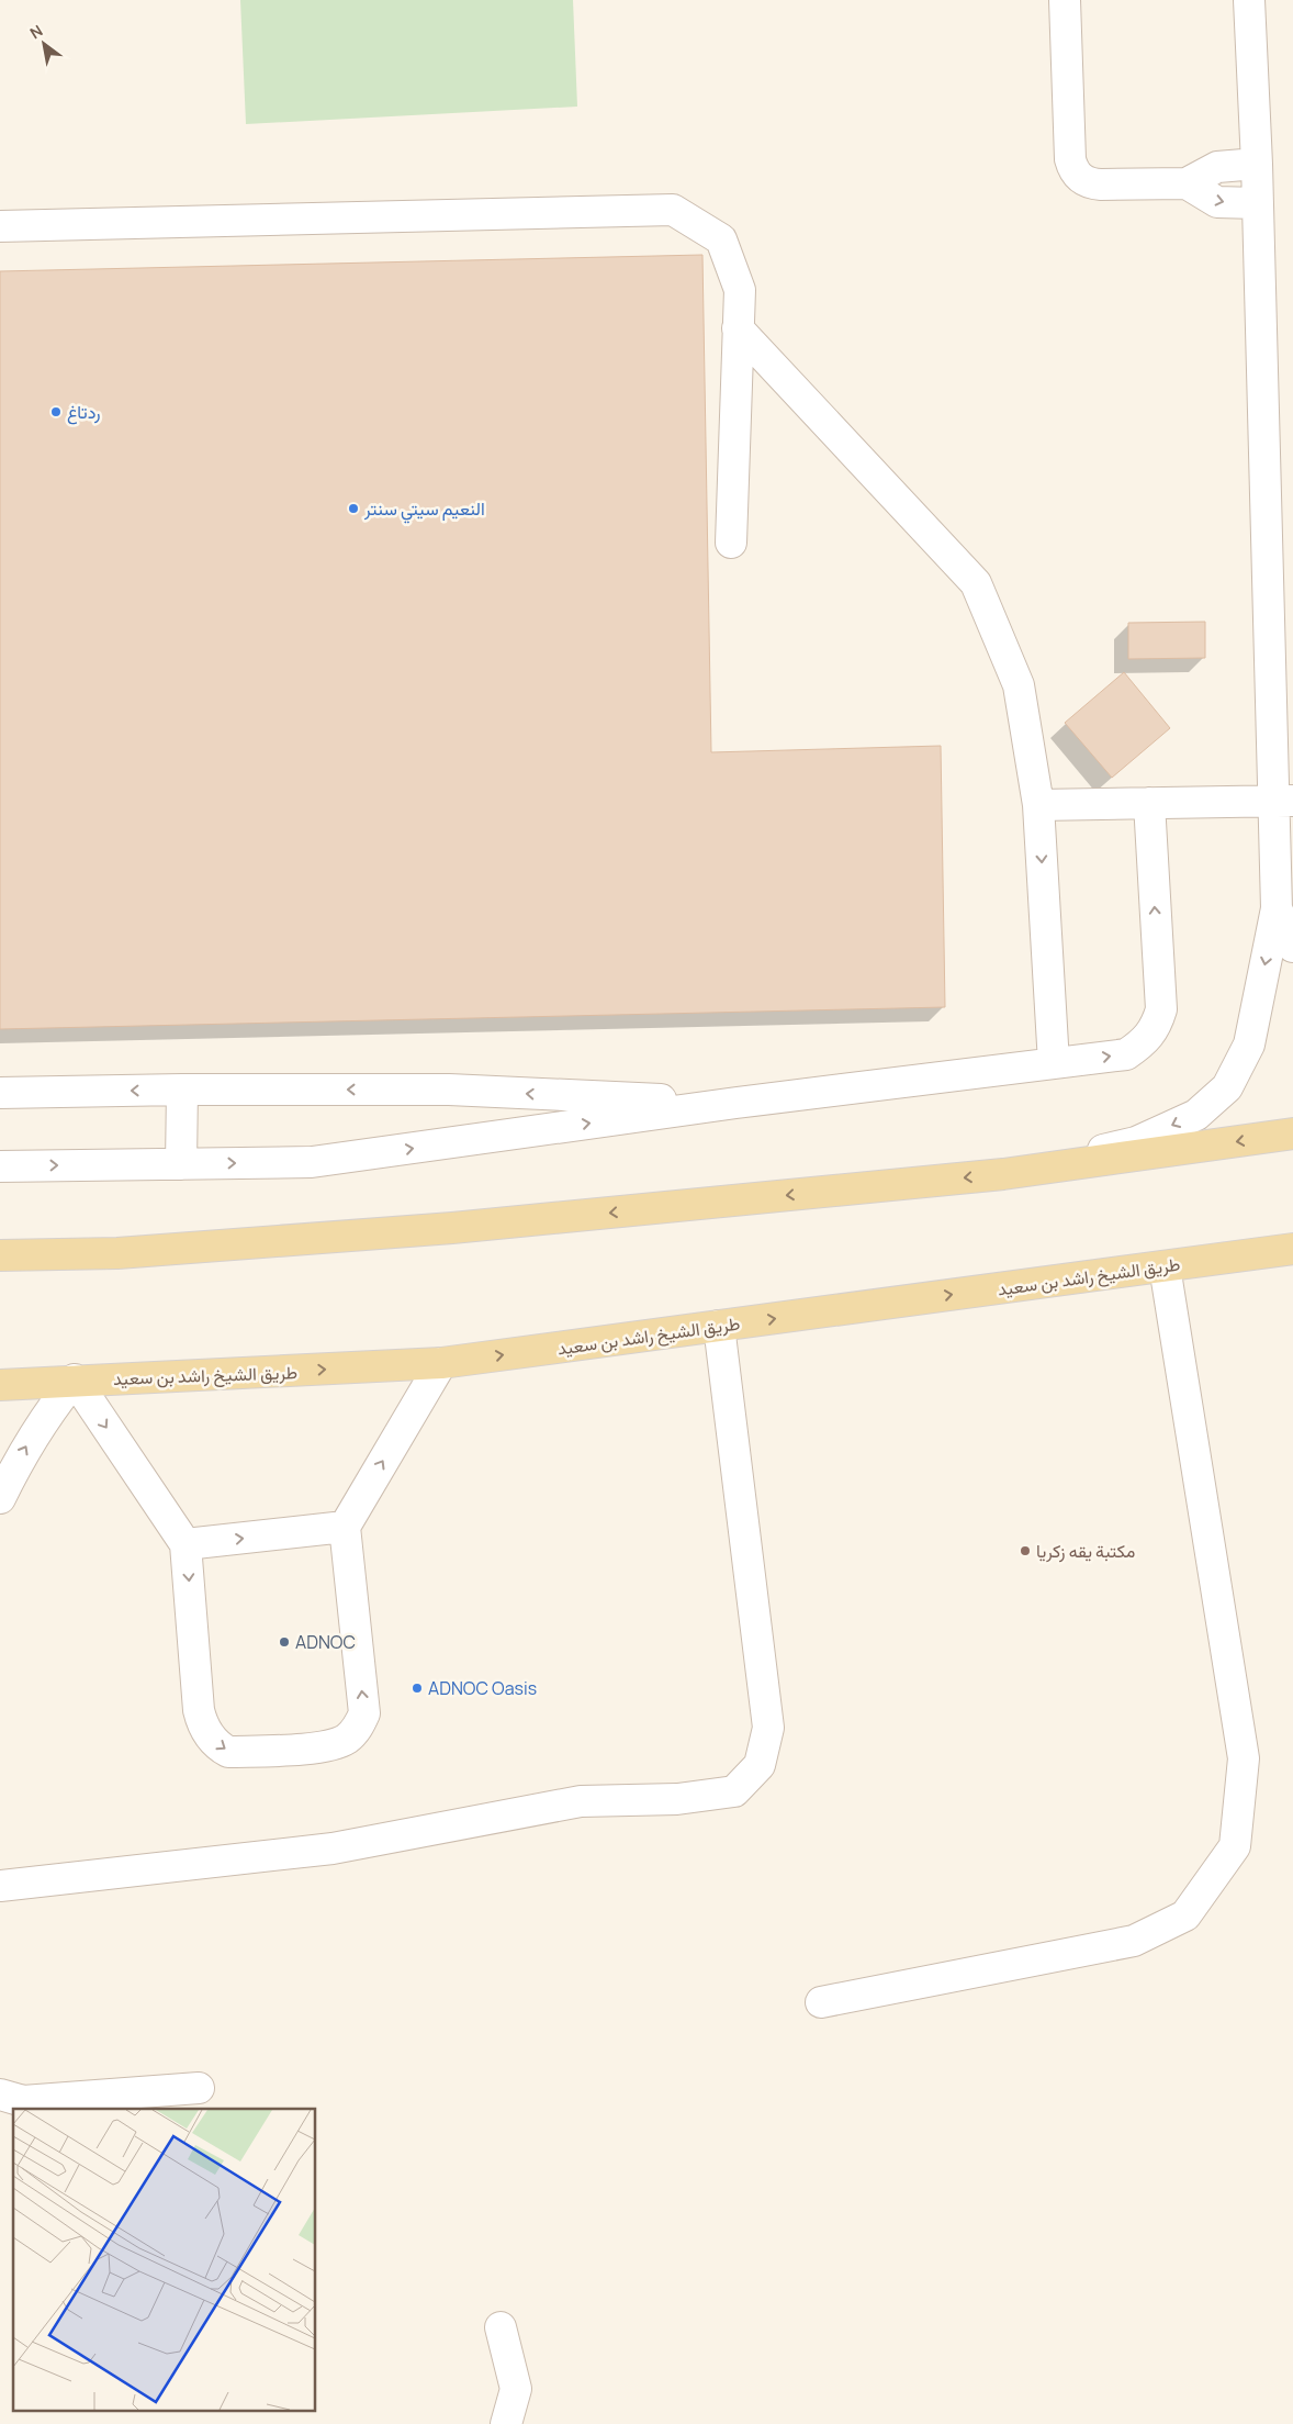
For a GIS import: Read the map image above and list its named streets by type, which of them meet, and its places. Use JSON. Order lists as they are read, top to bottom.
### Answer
{
  "streets": {
    "main road": ["طريق الشيخ راشد بن سعيد"]
  },
  "places": [
    "ردتاغ",
    "النعيم سيتي سنتر",
    "مكتبة يقه زكريا",
    "ADNOC",
    "ADNOC Oasis"
  ],
  "north": "top left"
}
